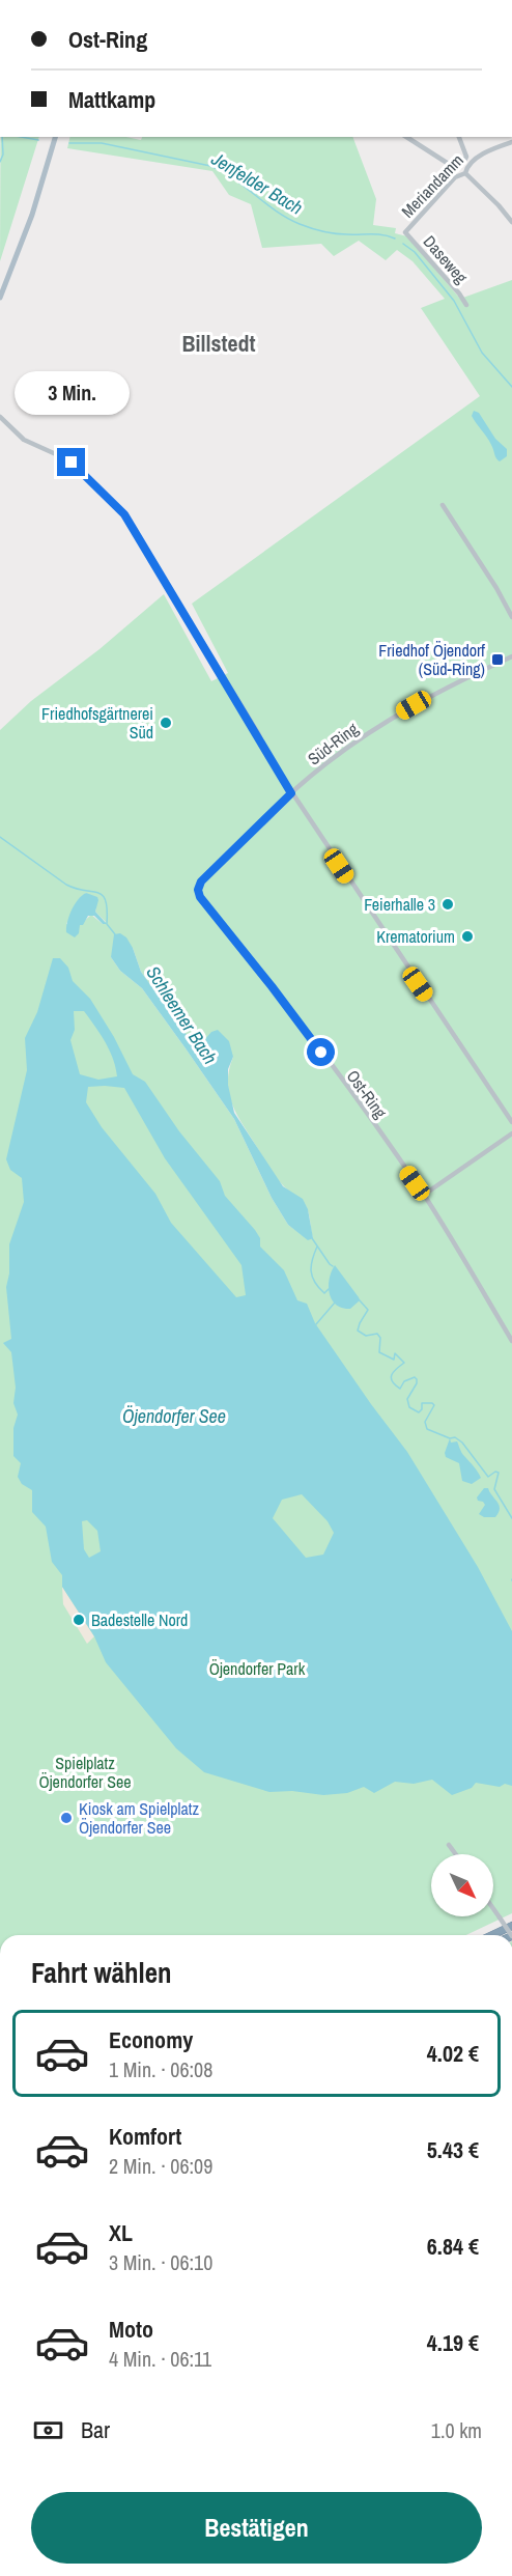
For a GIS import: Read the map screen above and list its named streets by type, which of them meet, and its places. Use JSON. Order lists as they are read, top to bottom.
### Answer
{
  "streets": {
    "street": [
      "Meriandamm",
      "Daseweg",
      "Süd-Ring",
      "Ost-Ring"
    ]
  },
  "crossings": [
    ["Meriandamm", "Daseweg"],
    ["Süd-Ring", "Ost-Ring"]
  ],
  "districts": ["Billstedt"],
  "water": ["Jenfelder Bach", "Schleemer Bach", "Öjendorfer See"],
  "parks": ["Öjendorfer Park", "Spielplatz Öjendorfer See"],
  "places": {
    "transit": ["Friedhof Öjendorf (Süd-Ring)"],
    "other": [
      "Friedhofsgärtnerei Süd",
      "Feierhalle 3",
      "Krematorium",
      "Badestelle Nord",
      "Kiosk am Spielplatz Öjendorfer See"
    ]
  },
  "north": "bottom right",
  "page": {
    "banner": ["Ost-Ring", "Mattkamp"],
    "bubble": "3 Min.",
    "heading": "Fahrt wählen",
    "list": [
      {
        "name": "Economy",
        "note": "1 Min. · 06:08",
        "value": "4.02 €"
      },
      {
        "name": "Komfort",
        "note": "2 Min. · 06:09",
        "value": "5.43 €"
      },
      {
        "name": "XL",
        "note": "3 Min. · 06:10",
        "value": "6.84 €"
      },
      {
        "name": "Moto",
        "note": "4 Min. · 06:11",
        "value": "4.19 €"
      }
    ],
    "pay": ["Bar", "1.0 km"],
    "buttons": "Bestätigen"
  }
}
